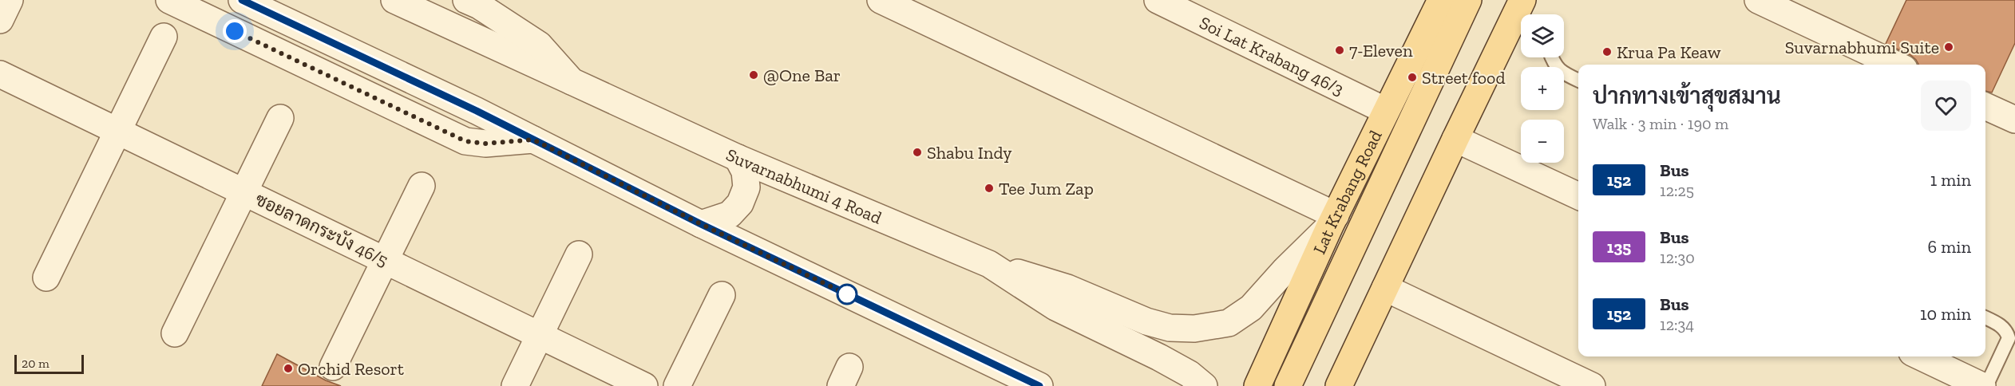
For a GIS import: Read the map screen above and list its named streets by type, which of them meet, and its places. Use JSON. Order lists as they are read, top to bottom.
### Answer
{
  "streets": {
    "main road": ["Lat Krabang Road"],
    "street": ["Soi Lat Krabang 46/3", "Suvarnabhumi 4 Road", "ซอยลาดกระบัง 46/5"]
  },
  "crossings": [
    ["Soi Lat Krabang 46/3", "Lat Krabang Road"]
  ],
  "places": [
    "Suvarnabhumi Suite",
    "7-Eleven",
    "Krua Pa Keaw",
    "@One Bar",
    "Street food",
    "Shabu Indy",
    "Tee Jum Zap",
    "Orchid Resort"
  ],
  "lines": ["bus line 152"],
  "scale_bar": "20 m",
  "page": {
    "map_buttons": ["+", "−"],
    "heading": ["ปากทางเข้าสุขสมาน", "Walk · 3 min · 190 m"],
    "list": [
      {
        "mark": "152",
        "name": "Bus",
        "note": "12:25",
        "value": "1 min"
      },
      {
        "mark": "135",
        "name": "Bus",
        "note": "12:30",
        "value": "6 min"
      },
      {
        "mark": "152",
        "name": "Bus",
        "note": "12:34",
        "value": "10 min"
      }
    ],
    "scale": "20 m"
  }
}
